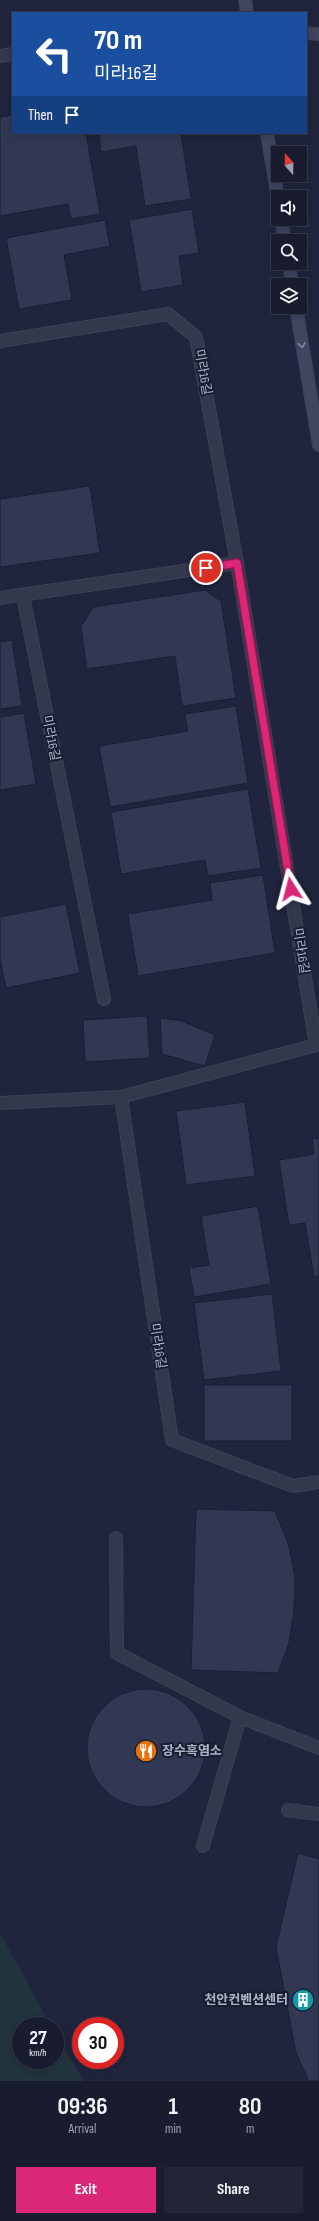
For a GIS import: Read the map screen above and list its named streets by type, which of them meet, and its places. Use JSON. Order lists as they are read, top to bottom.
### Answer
{
  "streets": {
    "street": ["미라16길"]
  },
  "places": {
    "restaurant": ["장수흑염소"],
    "building": ["천안컨벤션센터"]
  },
  "north": "top",
  "page": {
    "turn": ["70 m", "미라16길"],
    "then": "Then",
    "speed": "27 km/h",
    "limit": "30",
    "eta": [
      "09:36",
      "Arrival",
      "1",
      "min",
      "80",
      "m"
    ],
    "buttons": ["Exit", "Share"]
  }
}
